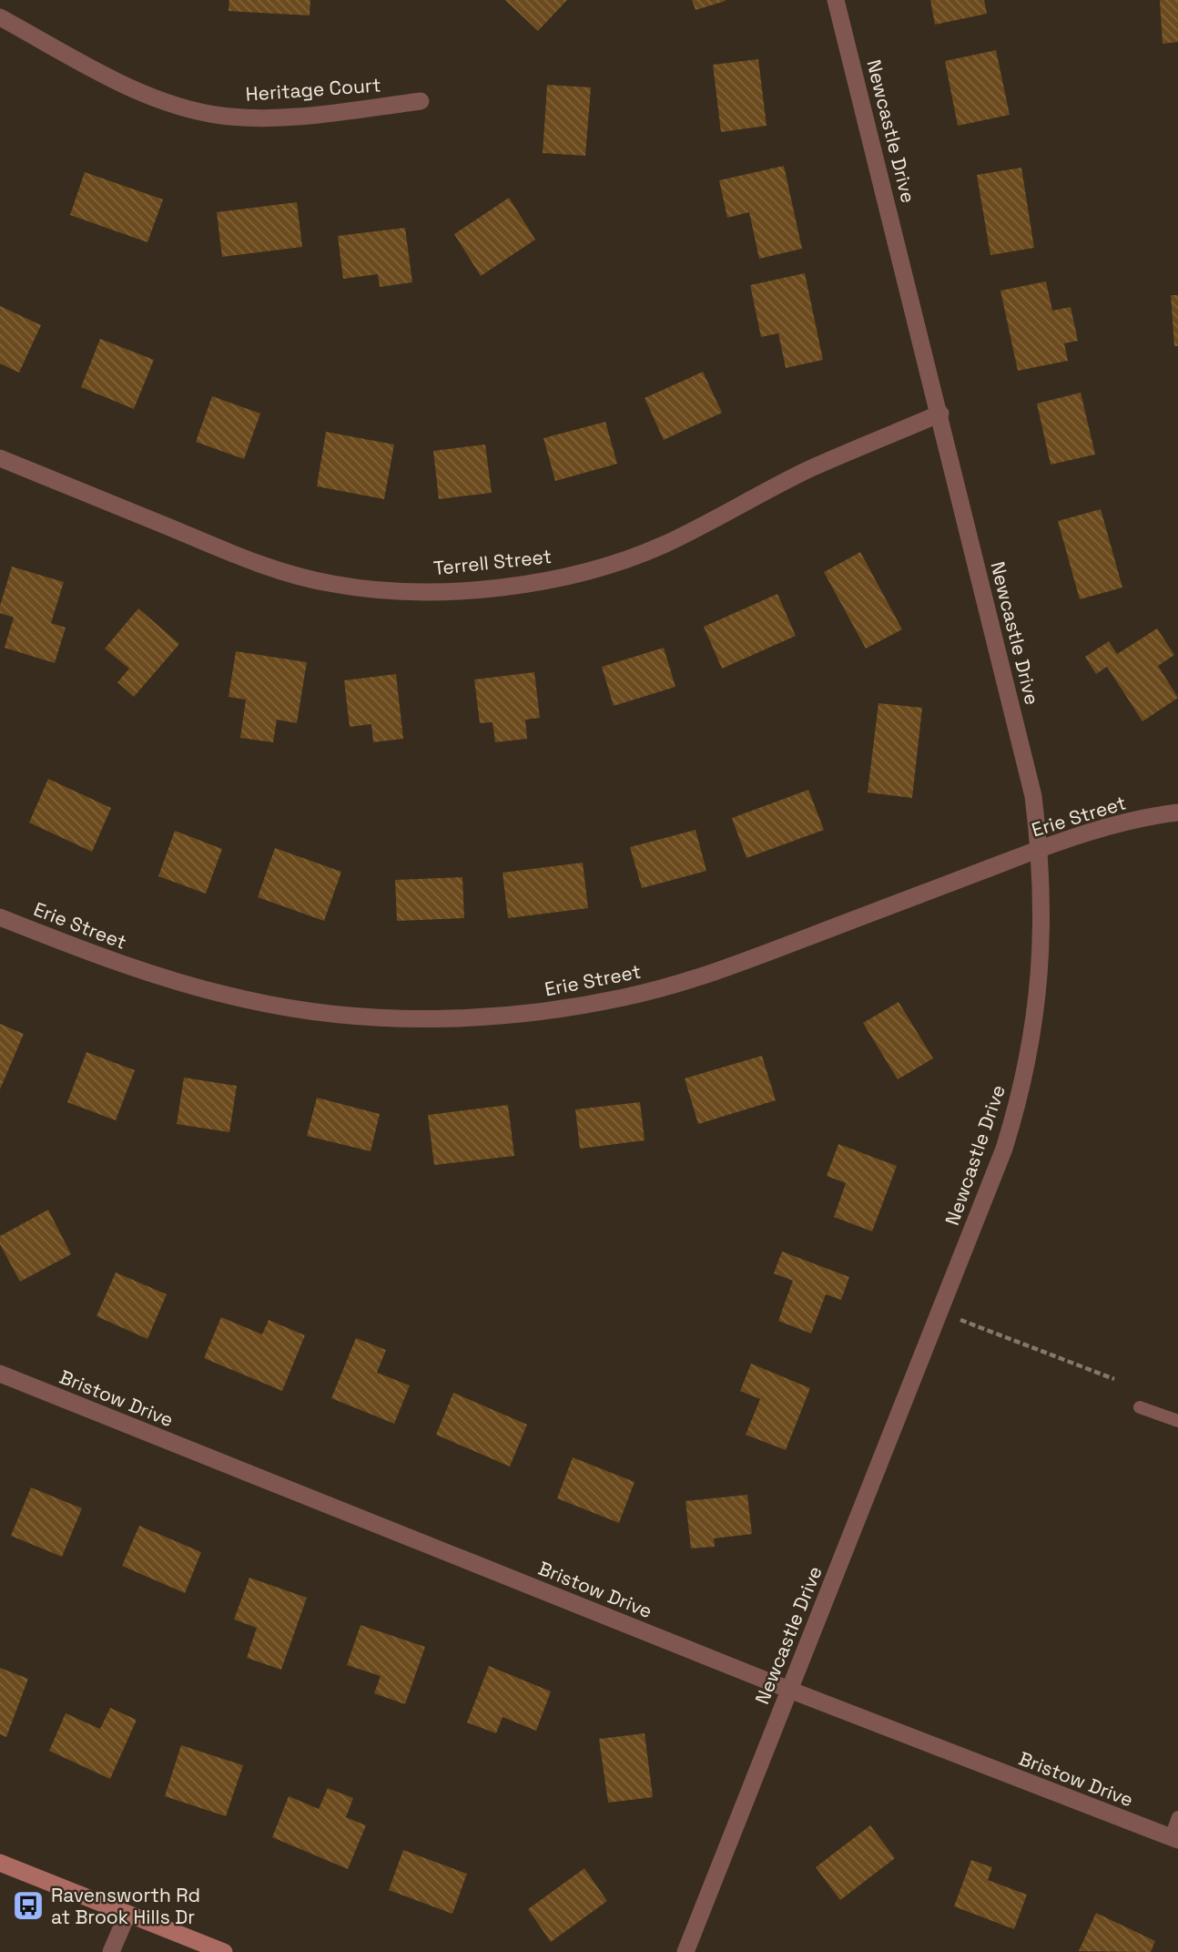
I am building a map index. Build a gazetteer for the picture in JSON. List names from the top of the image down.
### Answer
{
  "streets": {
    "street": [
      "Heritage Court",
      "Newcastle Drive",
      "Terrell Street",
      "Erie Street",
      "Bristow Drive"
    ]
  },
  "crossings": [
    ["Newcastle Drive", "Terrell Street"],
    ["Newcastle Drive", "Erie Street"],
    ["Newcastle Drive", "Bristow Drive"]
  ],
  "places": {
    "bus stop": ["Ravensworth Rd at Brook Hills Dr"]
  }
}
